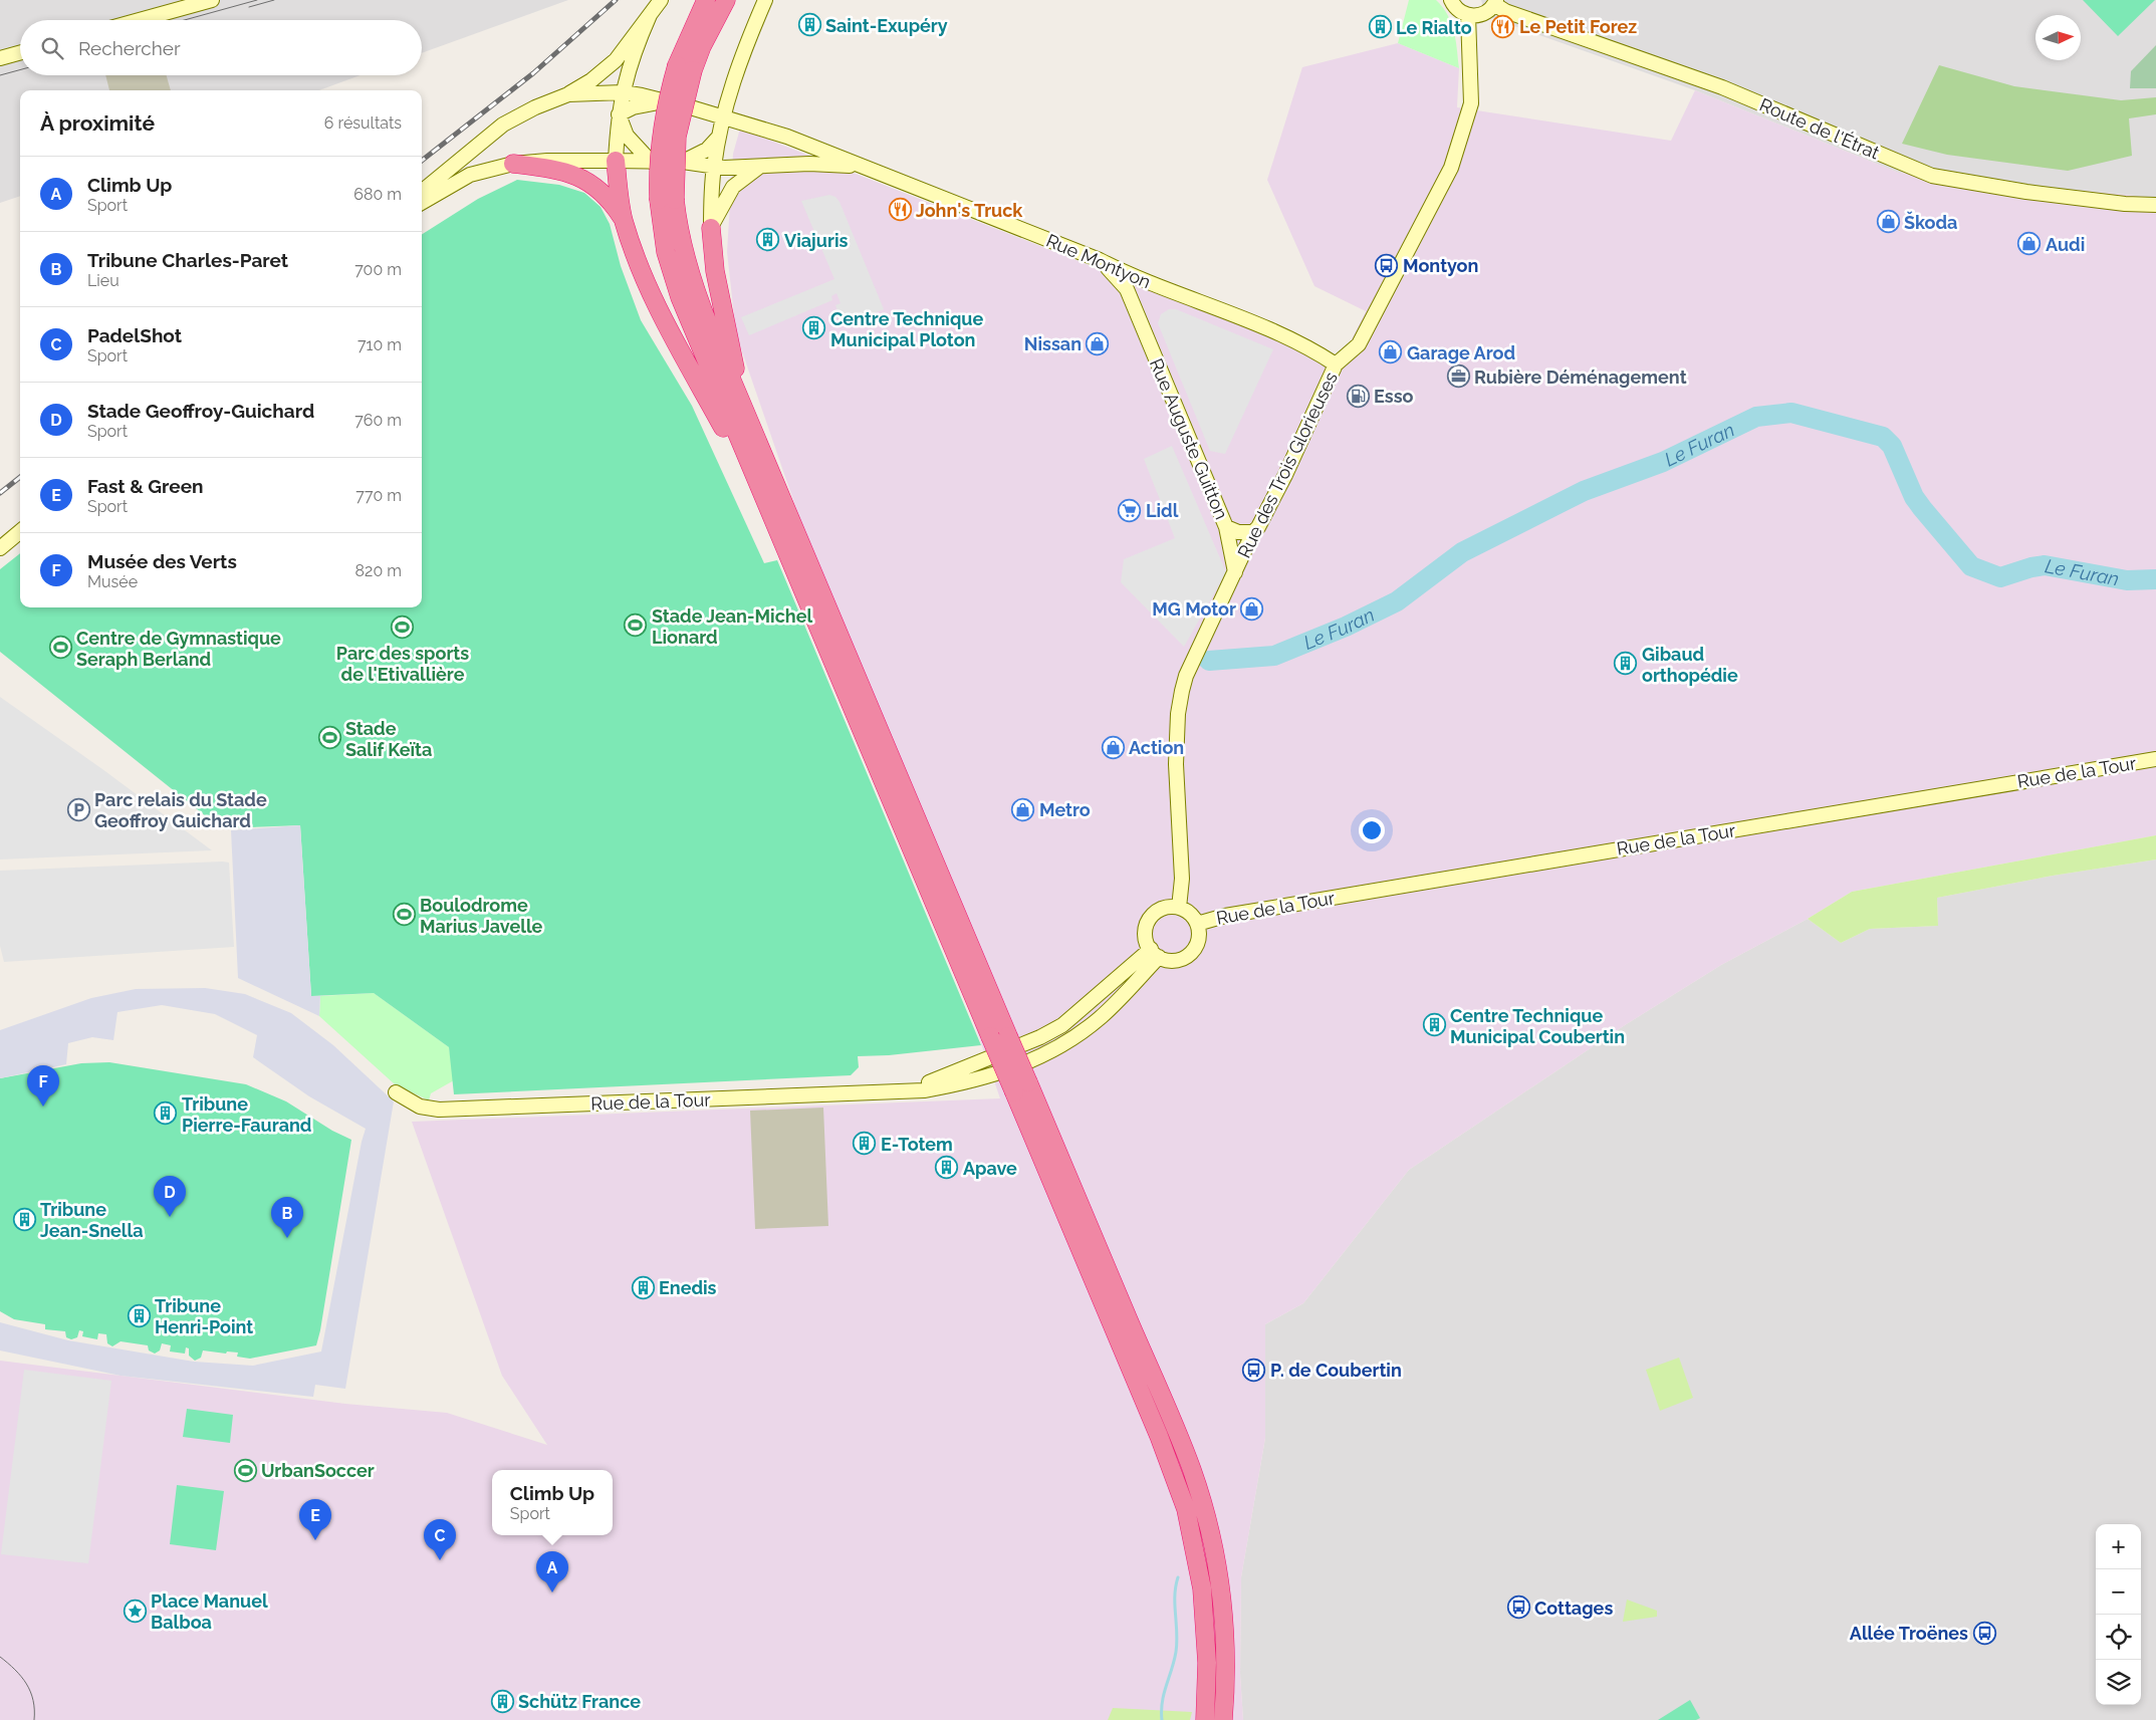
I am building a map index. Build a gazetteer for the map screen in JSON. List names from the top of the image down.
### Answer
{
  "streets": {
    "street": [
      "Route de l'Étrat",
      "Rue Montyon",
      "Rue Auguste Guitton",
      "Rue des Trois Glorieuses",
      "Rue de la Tour"
    ]
  },
  "crossings": [
    ["Rue Montyon", "Rue Auguste Guitton"],
    ["Rue Montyon", "Rue des Trois Glorieuses"],
    ["Rue Auguste Guitton", "Rue des Trois Glorieuses"],
    ["Rue des Trois Glorieuses", "Rue de la Tour"]
  ],
  "water": ["Le Furan"],
  "places": {
    "building": [
      "Saint-Exupéry",
      "Le Rialto",
      "Viajuris",
      "Centre Technique Municipal Ploton",
      "Gibaud orthopédie",
      "Centre Technique Municipal Coubertin",
      "Tribune Pierre-Faurand",
      "E-Totem",
      "Apave",
      "Tribune Jean-Snella",
      "Enedis",
      "Tribune Henri-Point",
      "Schütz France"
    ],
    "restaurant": ["Le Petit Forez", "John's Truck"],
    "shop": [
      "Škoda",
      "Audi",
      "Nissan",
      "Garage Arod",
      "MG Motor",
      "Action",
      "Metro"
    ],
    "bus stop": [
      "Montyon",
      "P. de Coubertin",
      "Cottages",
      "Allée Troënes"
    ],
    "office": ["Rubière Déménagement"],
    "fuel station": ["Esso"],
    "supermarket": ["Lidl"],
    "sports": [
      "Stade Jean-Michel Lionard",
      "Parc des sports de l'Etivallière",
      "Centre de Gymnastique Seraph Berland",
      "Stade Salif Keïta",
      "Boulodrome Marius Javelle",
      "UrbanSoccer"
    ],
    "parking": ["Parc relais du Stade Geoffroy Guichard"],
    "place": ["Place Manuel Balboa"]
  },
  "north": "right",
  "page": {
    "search": "Rechercher",
    "heading": ["À proximité", "6 résultats"],
    "list": [
      {
        "mark": "A",
        "name": "Climb Up",
        "note": "Sport",
        "value": "680 m"
      },
      {
        "mark": "B",
        "name": "Tribune Charles-Paret",
        "note": "Lieu",
        "value": "700 m"
      },
      {
        "mark": "C",
        "name": "PadelShot",
        "note": "Sport",
        "value": "710 m"
      },
      {
        "mark": "D",
        "name": "Stade Geoffroy-Guichard",
        "note": "Sport",
        "value": "760 m"
      },
      {
        "mark": "E",
        "name": "Fast & Green",
        "note": "Sport",
        "value": "770 m"
      },
      {
        "mark": "F",
        "name": "Musée des Verts",
        "note": "Musée",
        "value": "820 m"
      }
    ],
    "pins": [
      "F",
      "D",
      "B",
      "E",
      "C",
      "A"
    ],
    "popup": ["Climb Up", "Sport"],
    "map_buttons": ["+", "−"]
  }
}
